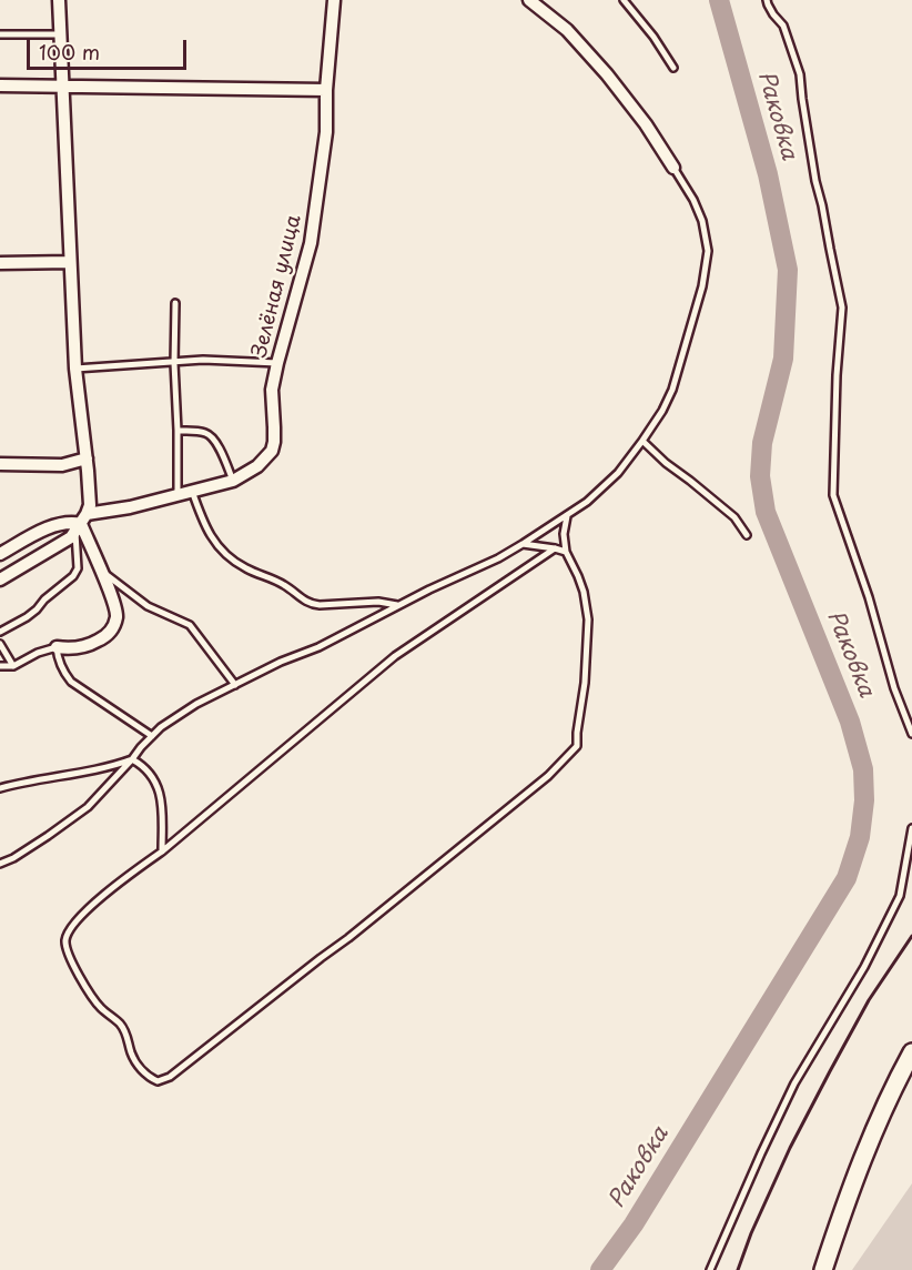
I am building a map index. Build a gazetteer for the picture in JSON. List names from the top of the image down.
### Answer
{
  "streets": {
    "street": ["Зелёная улица"]
  },
  "water": ["Раковка"],
  "scale_bar": "100 m"
}
